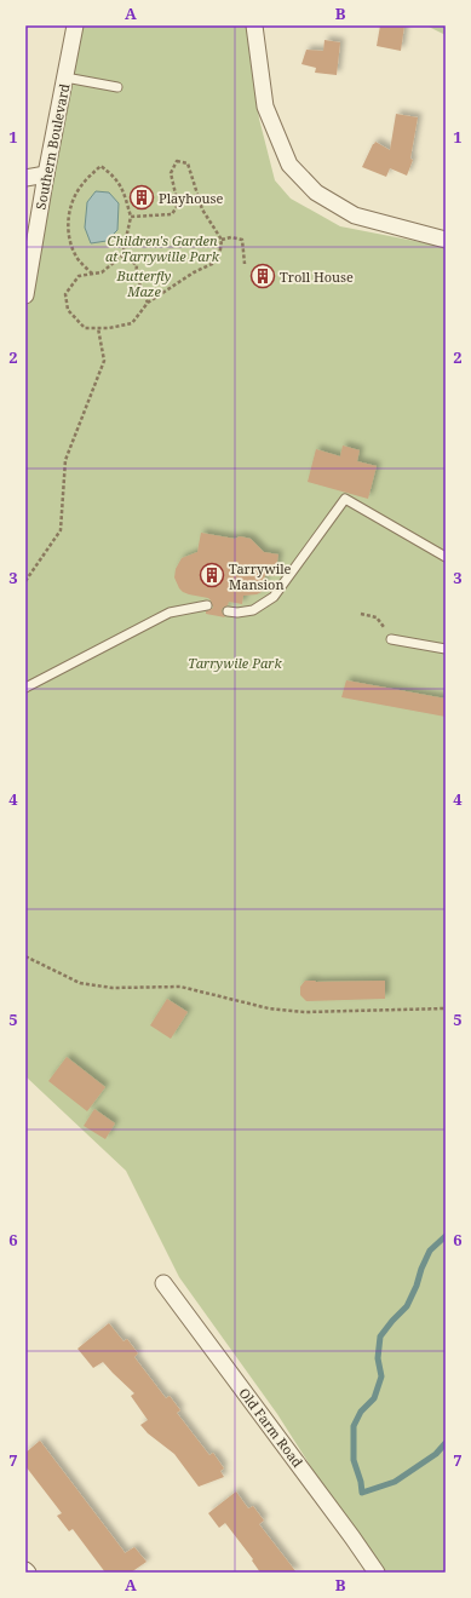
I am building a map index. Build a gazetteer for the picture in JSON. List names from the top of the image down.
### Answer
{
  "streets": {
    "street": ["Southern Boulevard", "Old Farm Road"]
  },
  "parks": ["Children's Garden at Tarrywille Park", "Butterfly Maze", "Tarrywile Park"],
  "places": {
    "building": ["Playhouse", "Troll House", "Tarrywile Mansion"]
  },
  "grid": {
    "columns": ["A", "B"],
    "rows": [
      "1",
      "2",
      "3",
      "4",
      "5",
      "6",
      "7"
    ]
  }
}
